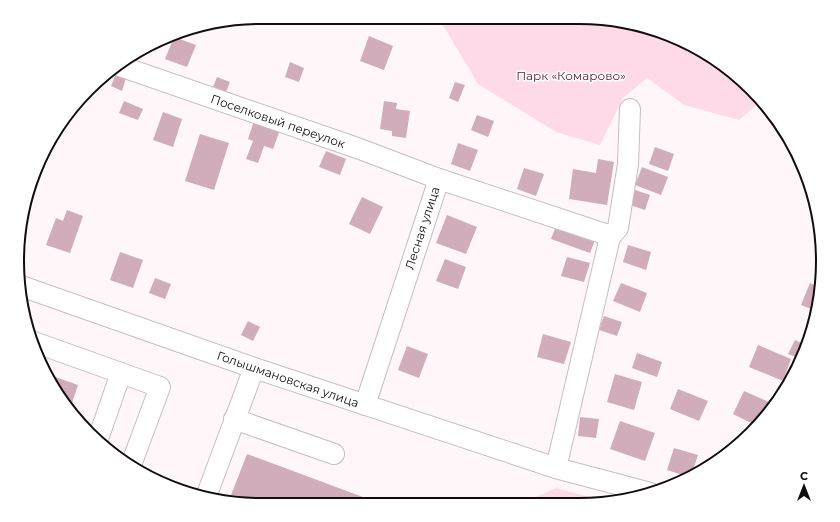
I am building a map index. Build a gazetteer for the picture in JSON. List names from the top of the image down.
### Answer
{
  "streets": {
    "street": ["Поселковый переулок", "Лесная улица", "Голышмановская улица"]
  },
  "crossings": [
    ["Поселковый переулок", "Лесная улица"],
    ["Лесная улица", "Голышмановская улица"]
  ],
  "parks": ["Парк «Комарово»"],
  "north": "top"
}
